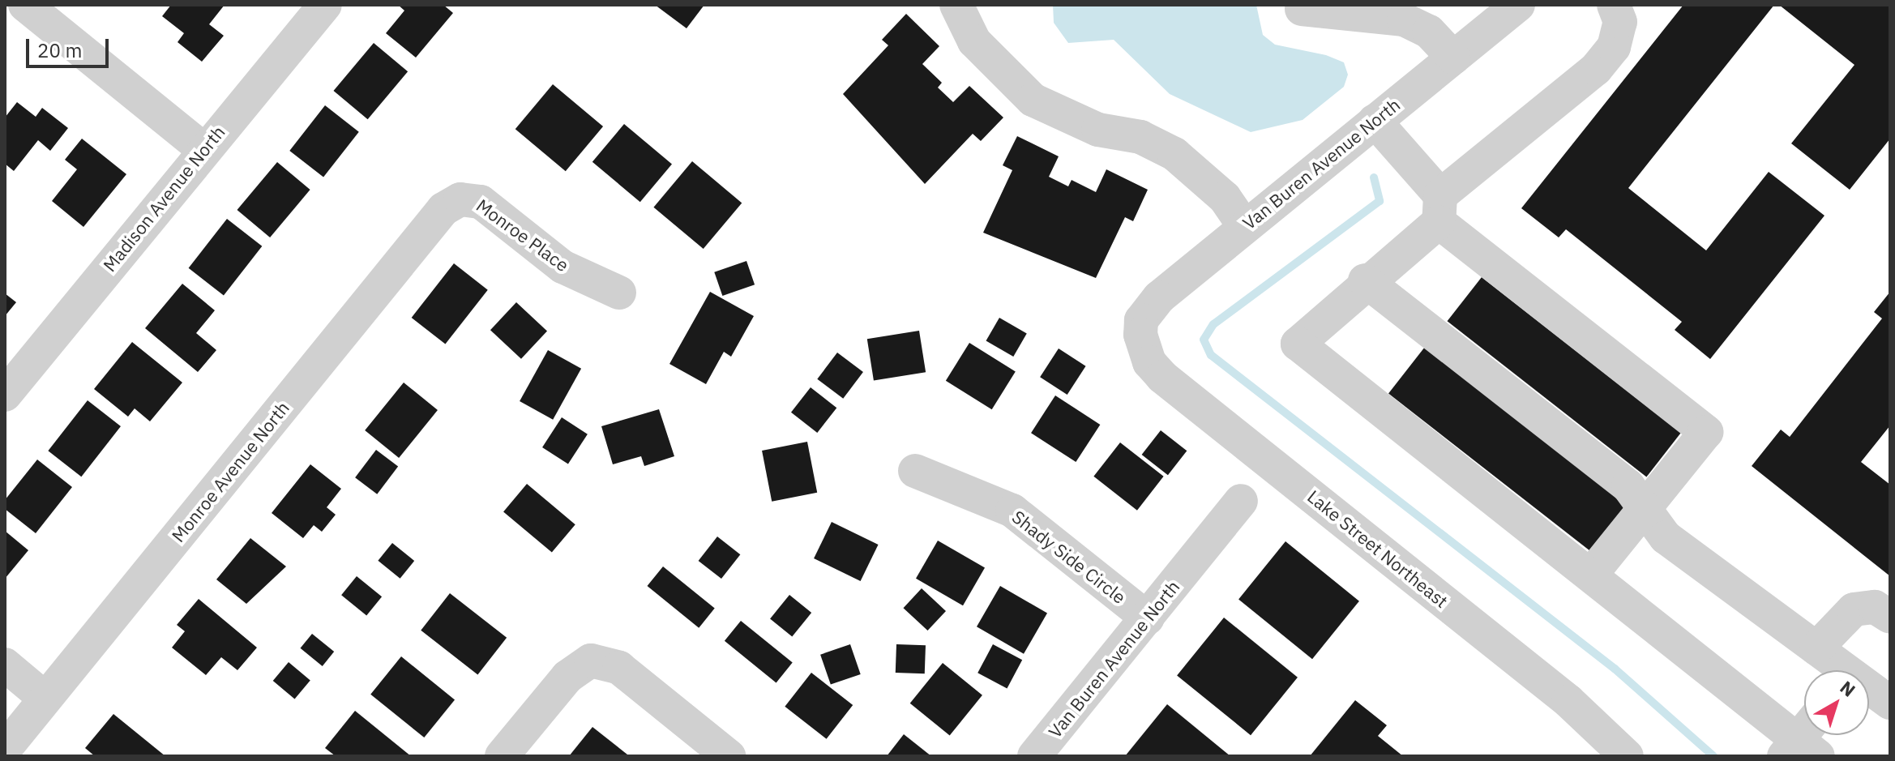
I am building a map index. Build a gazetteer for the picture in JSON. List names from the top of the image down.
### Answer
{
  "streets": {
    "street": [
      "Van Buren Avenue North",
      "Madison Avenue North",
      "Monroe Place",
      "Monroe Avenue North",
      "Lake Street Northeast",
      "Shady Side Circle"
    ]
  },
  "crossings": [
    ["Van Buren Avenue North", "Lake Street Northeast"],
    ["Van Buren Avenue North", "Shady Side Circle"],
    ["Monroe Place", "Monroe Avenue North"]
  ],
  "scale_bar": "20 m",
  "north": "top right"
}
